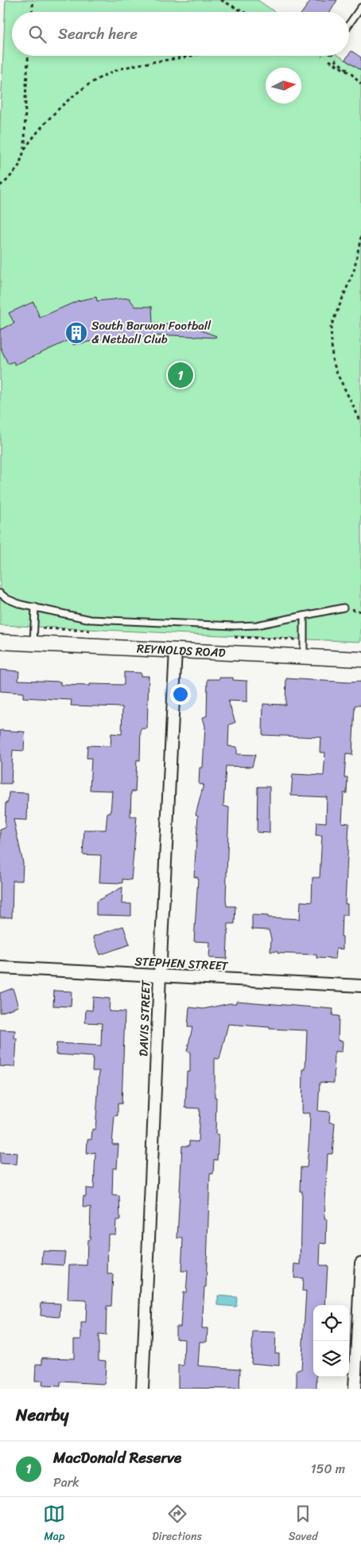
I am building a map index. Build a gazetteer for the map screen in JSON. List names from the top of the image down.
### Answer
{
  "streets": {
    "street": ["REYNOLDS ROAD", "STEPHEN STREET", "DAVIS STREET"]
  },
  "crossings": [
    ["REYNOLDS ROAD", "DAVIS STREET"],
    ["STEPHEN STREET", "DAVIS STREET"]
  ],
  "places": {
    "building": ["South Barwon Football & Netball Club"]
  },
  "north": "right",
  "page": {
    "search": "Search here",
    "pins": "1",
    "heading": "Nearby",
    "list": [
      {
        "mark": "1",
        "name": "MacDonald Reserve",
        "note": "Park",
        "value": "150 m"
      }
    ],
    "nav": ["Map", "Directions", "Saved"]
  }
}
